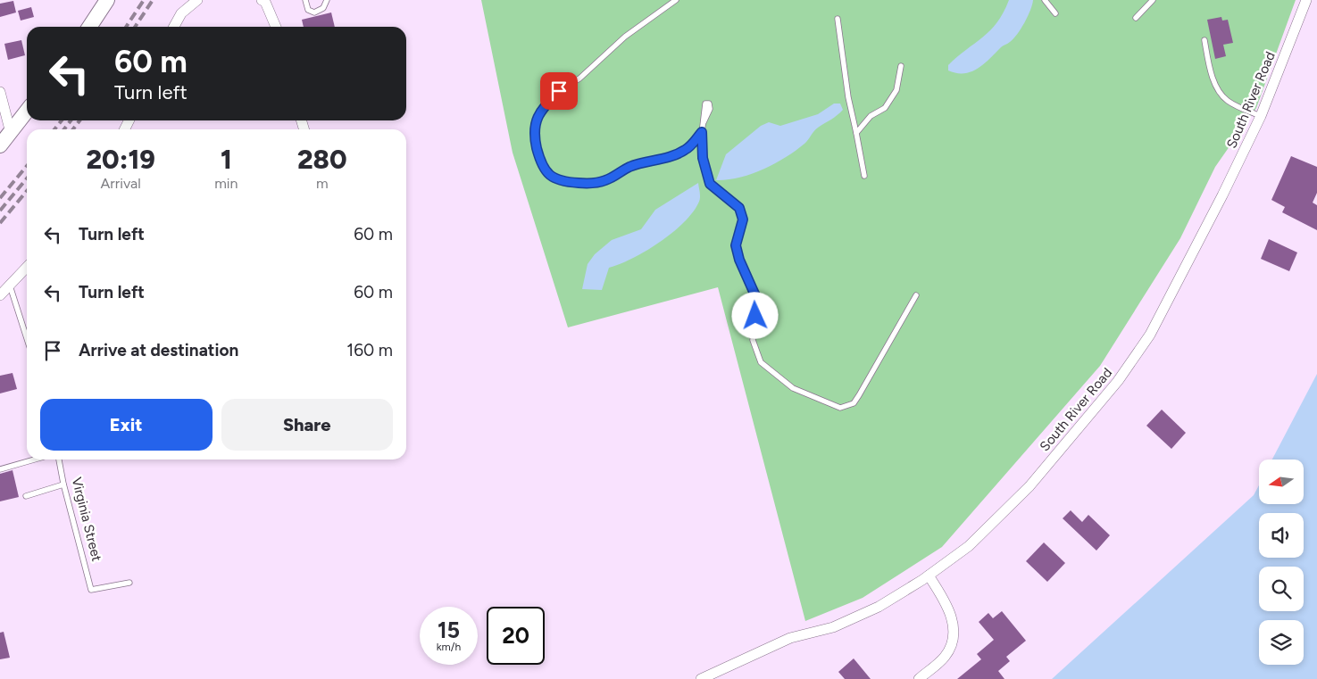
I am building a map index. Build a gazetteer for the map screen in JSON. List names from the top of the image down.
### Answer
{
  "streets": {
    "street": ["South River Road"],
    "lane": ["Virginia Street"]
  },
  "north": "left",
  "page": {
    "turn": ["60 m", "Turn left"],
    "eta": [
      "20:19",
      "Arrival",
      "1",
      "min",
      "280",
      "m"
    ],
    "list": [
      {
        "name": "Turn left",
        "value": "60 m"
      },
      {
        "name": "Turn left",
        "value": "60 m"
      },
      {
        "name": "Arrive at destination",
        "value": "160 m"
      }
    ],
    "buttons": ["Exit", "Share"],
    "speed": "15 km/h",
    "limit": "20"
  }
}
